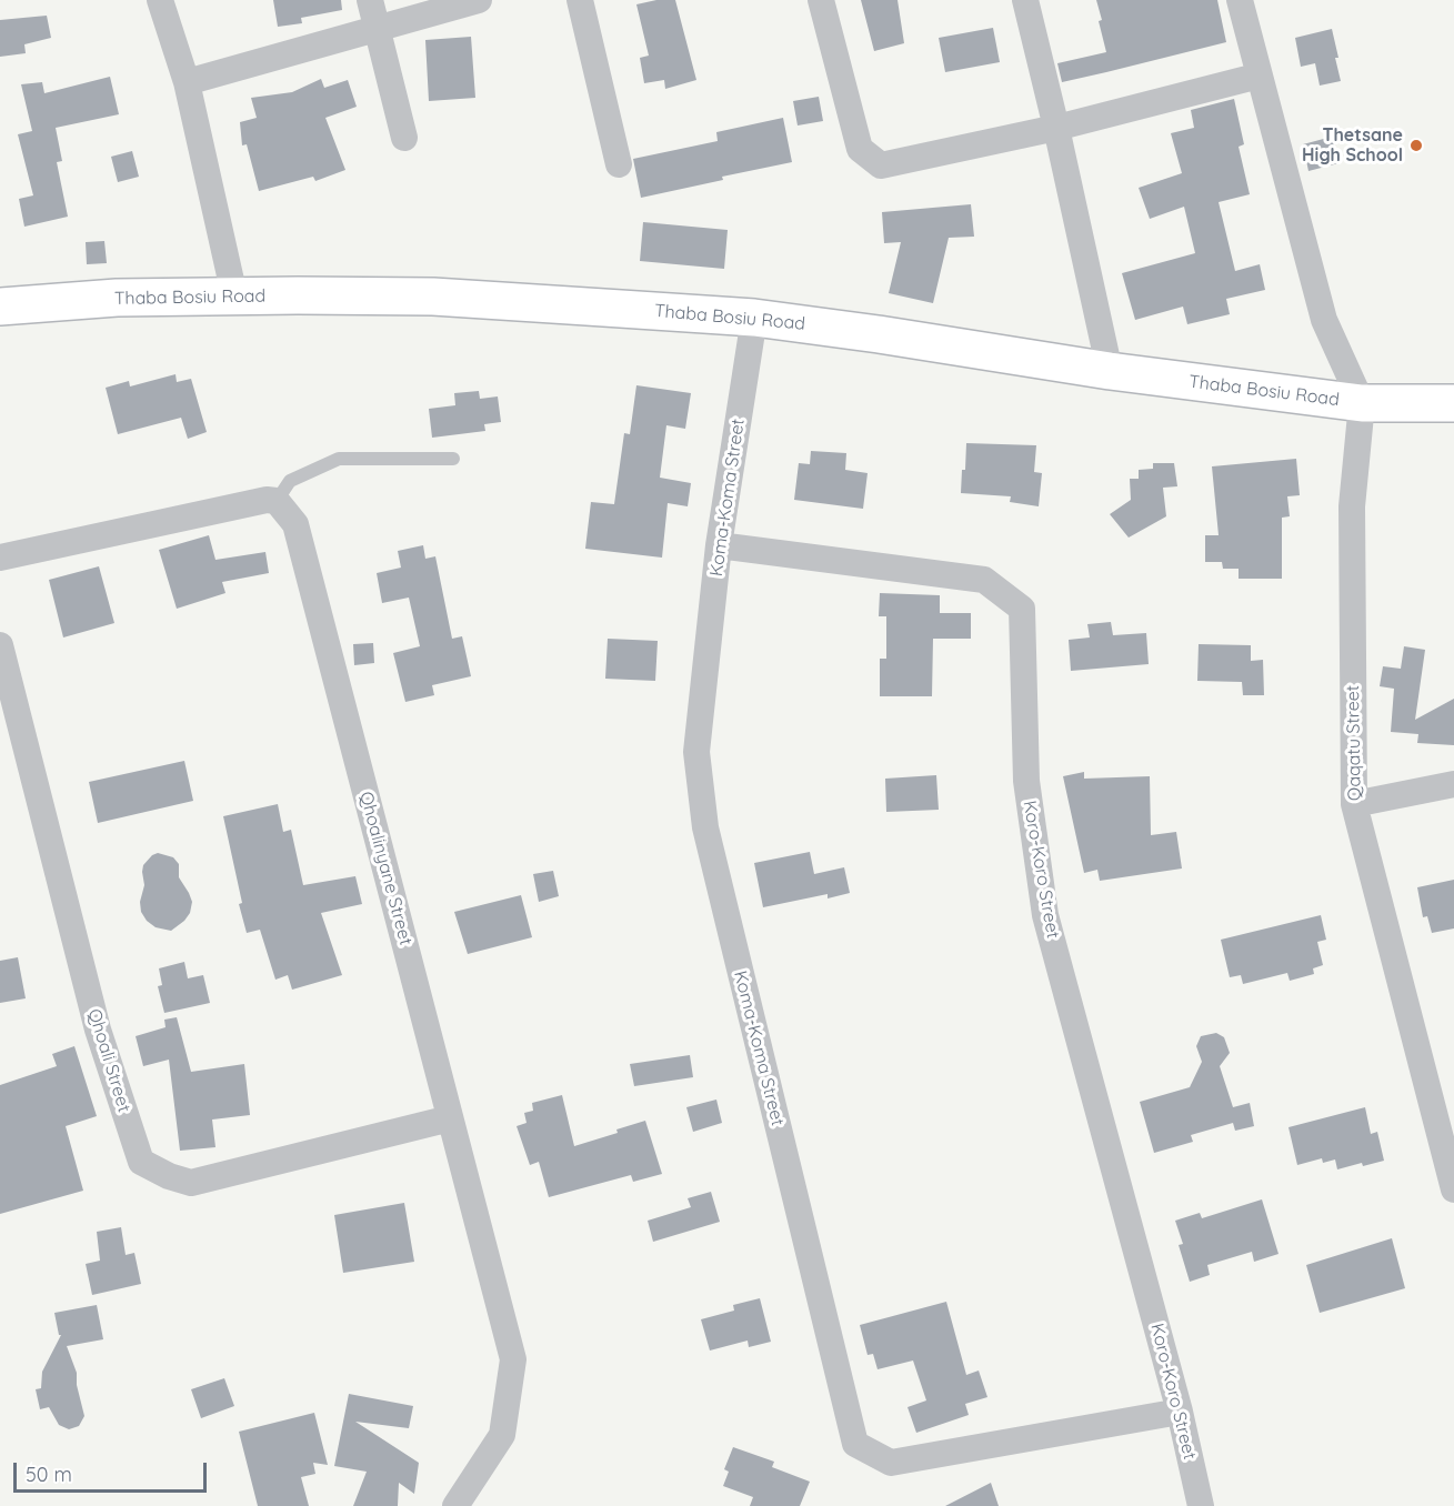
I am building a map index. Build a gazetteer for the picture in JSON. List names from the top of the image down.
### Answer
{
  "streets": {
    "street": [
      "Thaba Bosiu Road",
      "Koma-Koma Street",
      "Qaqatu Street",
      "Qhoalinyane Street",
      "Koro-Koro Street",
      "Qhoali Street"
    ]
  },
  "crossings": [
    ["Thaba Bosiu Road", "Koma-Koma Street"],
    ["Thaba Bosiu Road", "Qaqatu Street"],
    ["Koma-Koma Street", "Koro-Koro Street"],
    ["Qhoalinyane Street", "Qhoali Street"]
  ],
  "places": ["Thetsane High School"],
  "scale_bar": "50 m"
}
